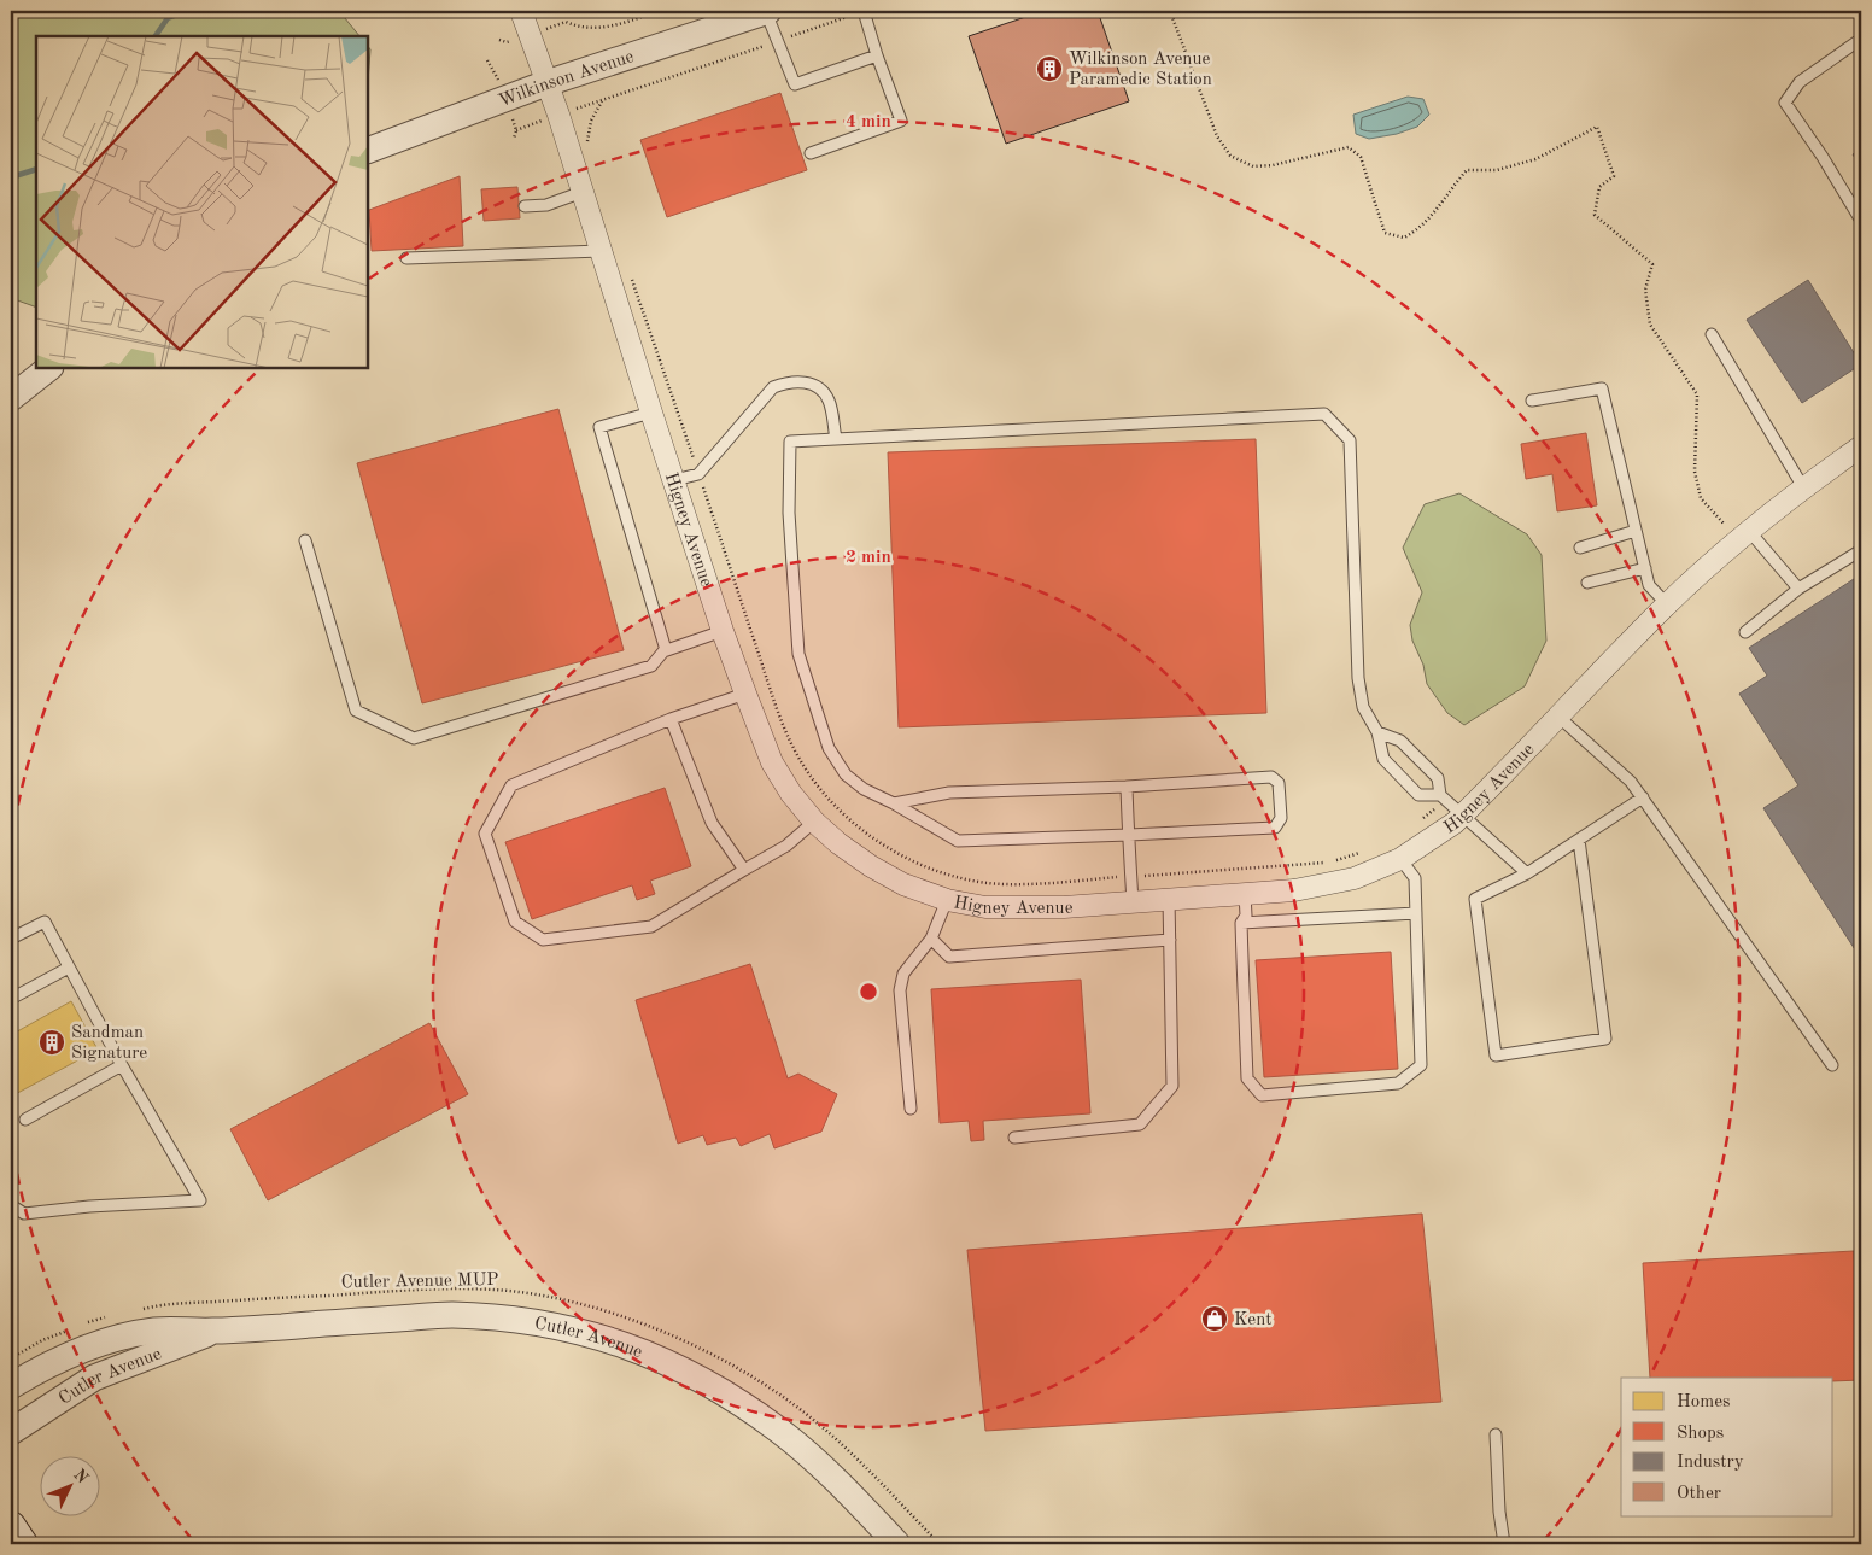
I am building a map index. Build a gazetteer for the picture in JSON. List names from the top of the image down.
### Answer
{
  "streets": {
    "street": ["Wilkinson Avenue", "Higney Avenue", "Cutler Avenue"],
    "path": ["Cutler Avenue MUP"]
  },
  "crossings": [
    ["Wilkinson Avenue", "Higney Avenue"]
  ],
  "places": {
    "building": ["Wilkinson Avenue Paramedic Station", "Sandman Signature"],
    "shop": ["Kent"]
  },
  "legend": [
    "Homes",
    "Shops",
    "Industry",
    "Other"
  ],
  "north": "top right",
  "rings": ["4 min", "2 min"]
}
